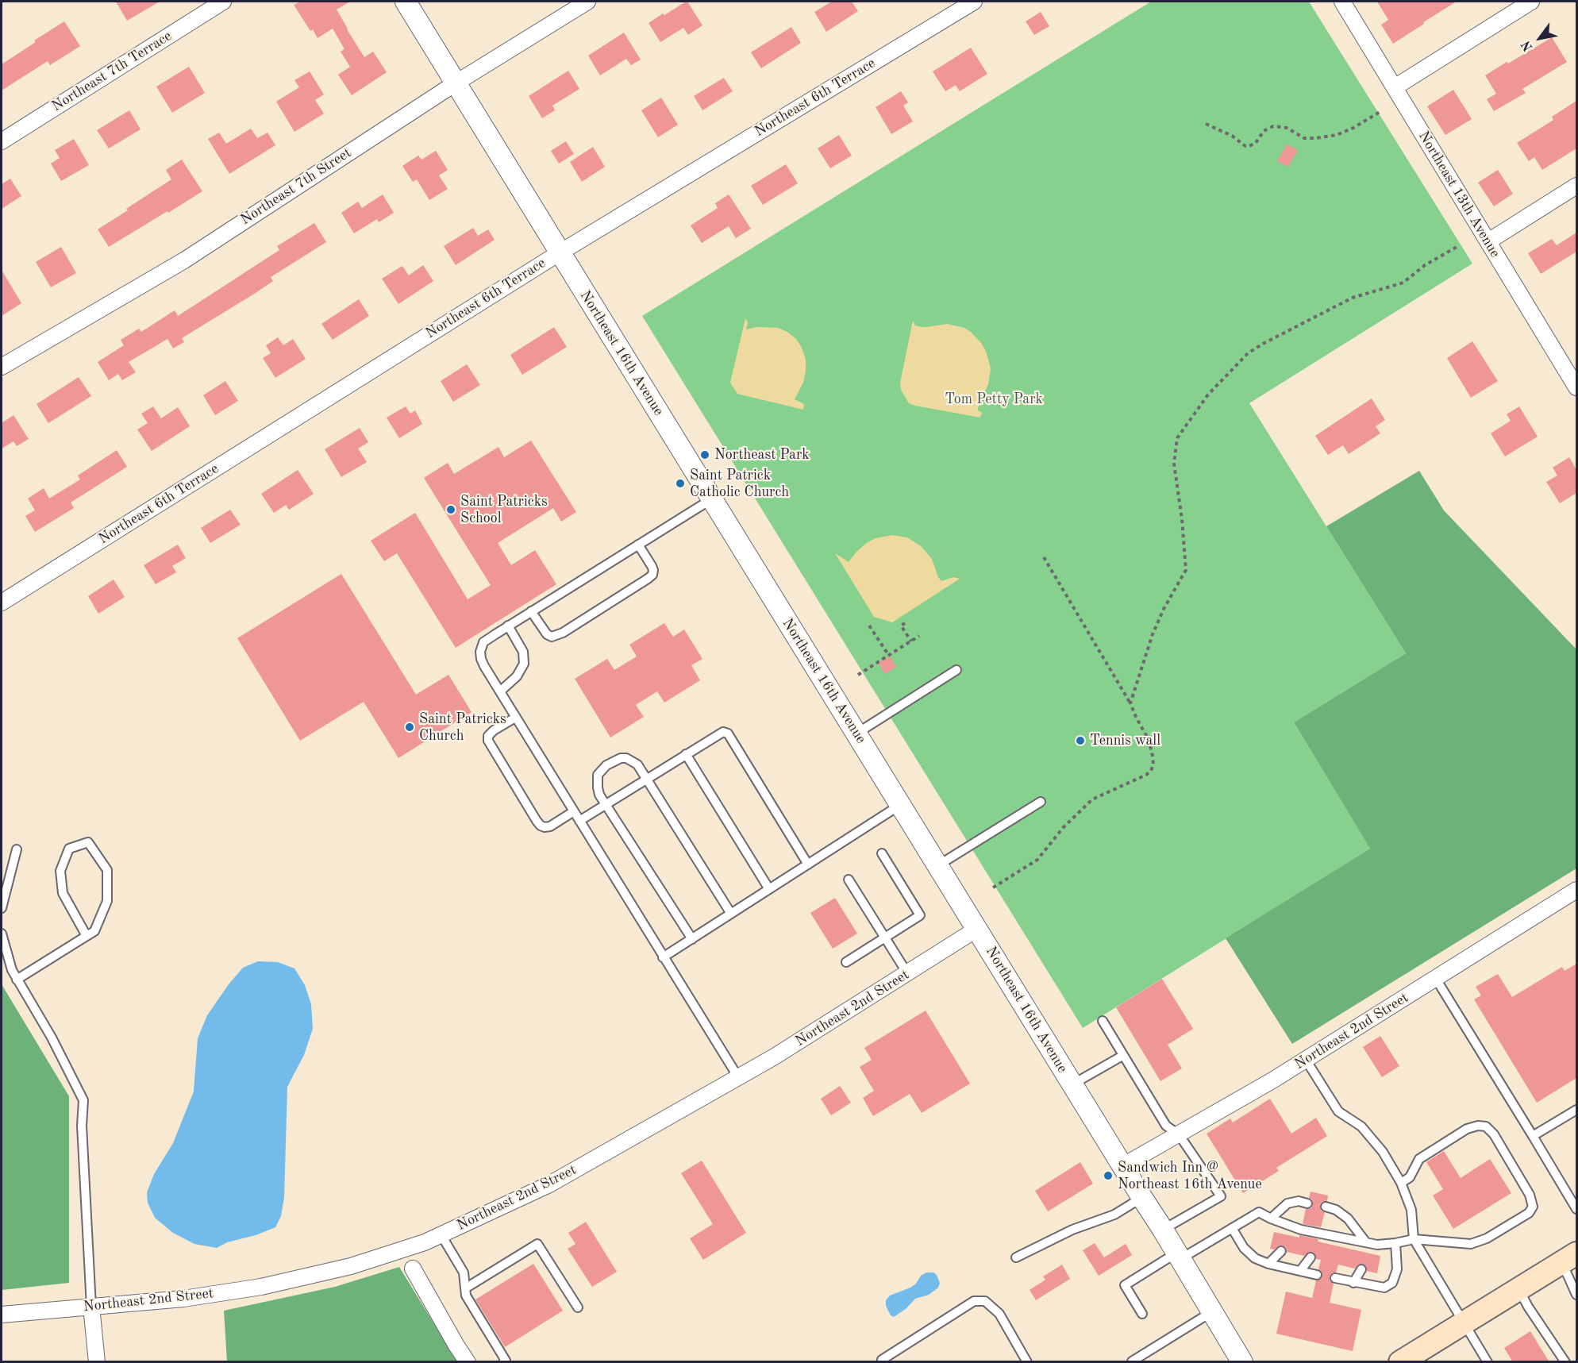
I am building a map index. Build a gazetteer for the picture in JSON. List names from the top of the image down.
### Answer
{
  "streets": {
    "street": [
      "Northeast 7th Terrace",
      "Northeast 6th Terrace",
      "Northeast 7th Street",
      "Northeast 13th Avenue",
      "Northeast 16th Avenue",
      "Northeast 2nd Street"
    ]
  },
  "crossings": [
    ["Northeast 6th Terrace", "Northeast 16th Avenue"],
    ["Northeast 7th Street", "Northeast 16th Avenue"],
    ["Northeast 16th Avenue", "Northeast 2nd Street"]
  ],
  "parks": ["Tom Petty Park"],
  "places": [
    "Northeast Park",
    "Saint Patrick Catholic Church",
    "Saint Patricks School",
    "Saint Patricks Church",
    "Tennis wall",
    "Sandwich Inn @ Northeast 16th Avenue"
  ],
  "north": "bottom left"
}
